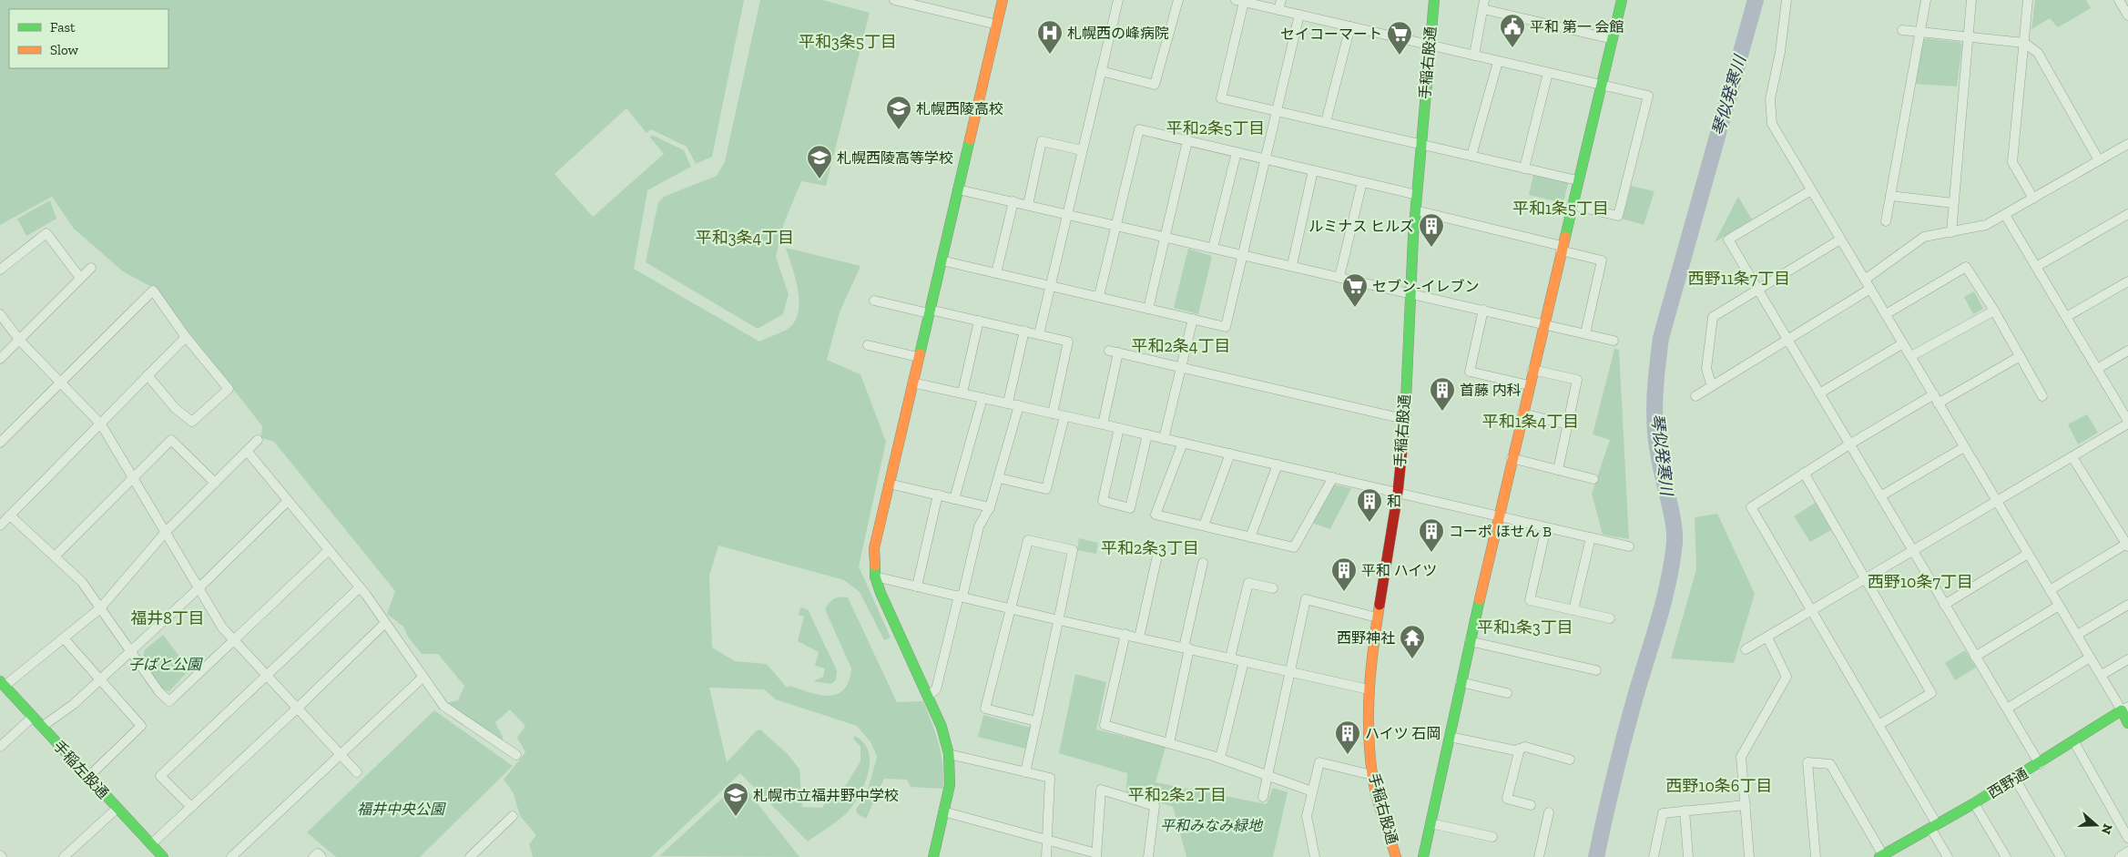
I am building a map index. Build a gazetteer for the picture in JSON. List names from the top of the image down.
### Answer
{
  "streets": {
    "street": ["手稲右股通", "手稲左股通", "西野通"]
  },
  "districts": [
    "平和3条5丁目",
    "平和2条5丁目",
    "平和1条5丁目",
    "平和3条4丁目",
    "西野11条7丁目",
    "平和2条4丁目",
    "平和1条4丁目",
    "平和2条3丁目",
    "西野10条7丁目",
    "福井8丁目",
    "平和1条3丁目",
    "西野10条6丁目",
    "平和2条2丁目"
  ],
  "water": ["琴似発寒川"],
  "parks": ["子ばと公園", "福井中央公園", "平和みなみ緑地"],
  "places": {
    "public building": ["平和 第一 会館"],
    "hospital": ["札幌西の峰病院"],
    "supermarket": ["セイコーマート", "セブン-イレブン"],
    "school or university": ["札幌西陵高校", "札幌西陵高等学校", "札幌市立福井野中学校"],
    "building": [
      "ルミナス ヒルズ",
      "首藤 内科",
      "和",
      "コーポ ほせん B",
      "平和 ハイツ",
      "ハイツ 石岡"
    ],
    "temple": ["西野神社"]
  },
  "legend": ["Fast", "Slow"],
  "north": "right"
}
